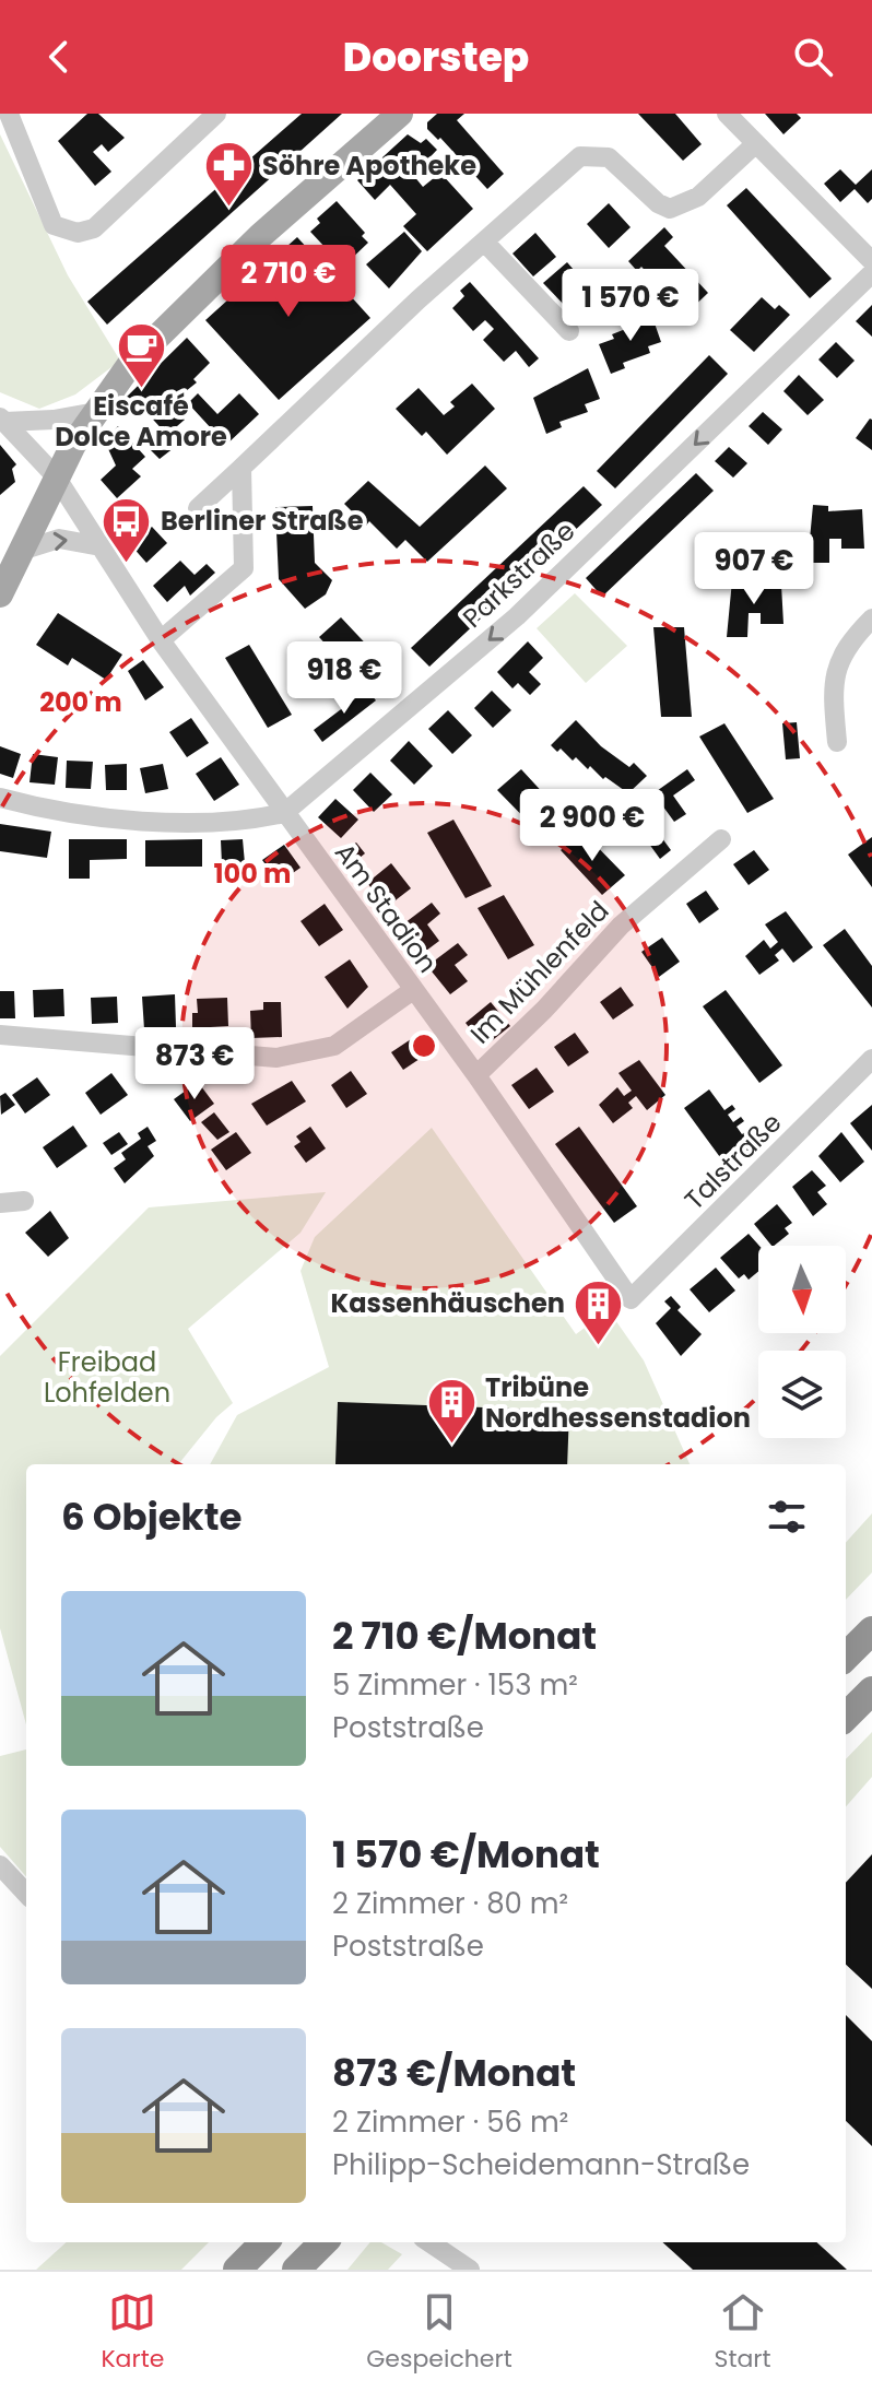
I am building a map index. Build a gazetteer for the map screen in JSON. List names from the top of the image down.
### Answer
{
  "streets": {
    "street": [
      "Parkstraße",
      "Am Stadion",
      "Im Mühlenfeld",
      "Talstraße"
    ]
  },
  "crossings": [
    ["Parkstraße", "Am Stadion"],
    ["Am Stadion", "Im Mühlenfeld"],
    ["Am Stadion", "Talstraße"]
  ],
  "one_way": ["Parkstraße"],
  "parks": ["Freibad Lohfelden"],
  "places": {
    "pharmacy": ["Söhre Apotheke"],
    "cafe": ["Eiscafé Dolce Amore"],
    "bus stop": ["Berliner Straße"],
    "building": ["Kassenhäuschen", "Tribüne Nordhessenstadion"]
  },
  "north": "bottom",
  "page": {
    "header": "Doorstep",
    "price": [
      "2 710 €",
      "1 570 €",
      "907 €",
      "918 €",
      "2 900 €",
      "873 €"
    ],
    "heading": "6 Objekte",
    "list": [
      {
        "name": "2 710 €/Monat",
        "note": "5 Zimmer · 153 m² · Poststraße"
      },
      {
        "name": "1 570 €/Monat",
        "note": "2 Zimmer · 80 m² · Poststraße"
      },
      {
        "name": "873 €/Monat",
        "note": "2 Zimmer · 56 m² · Philipp-Scheidemann-Straße"
      }
    ],
    "tabs": ["Karte", "Gespeichert", "Start"]
  },
  "rings": ["200 m", "100 m"]
}
